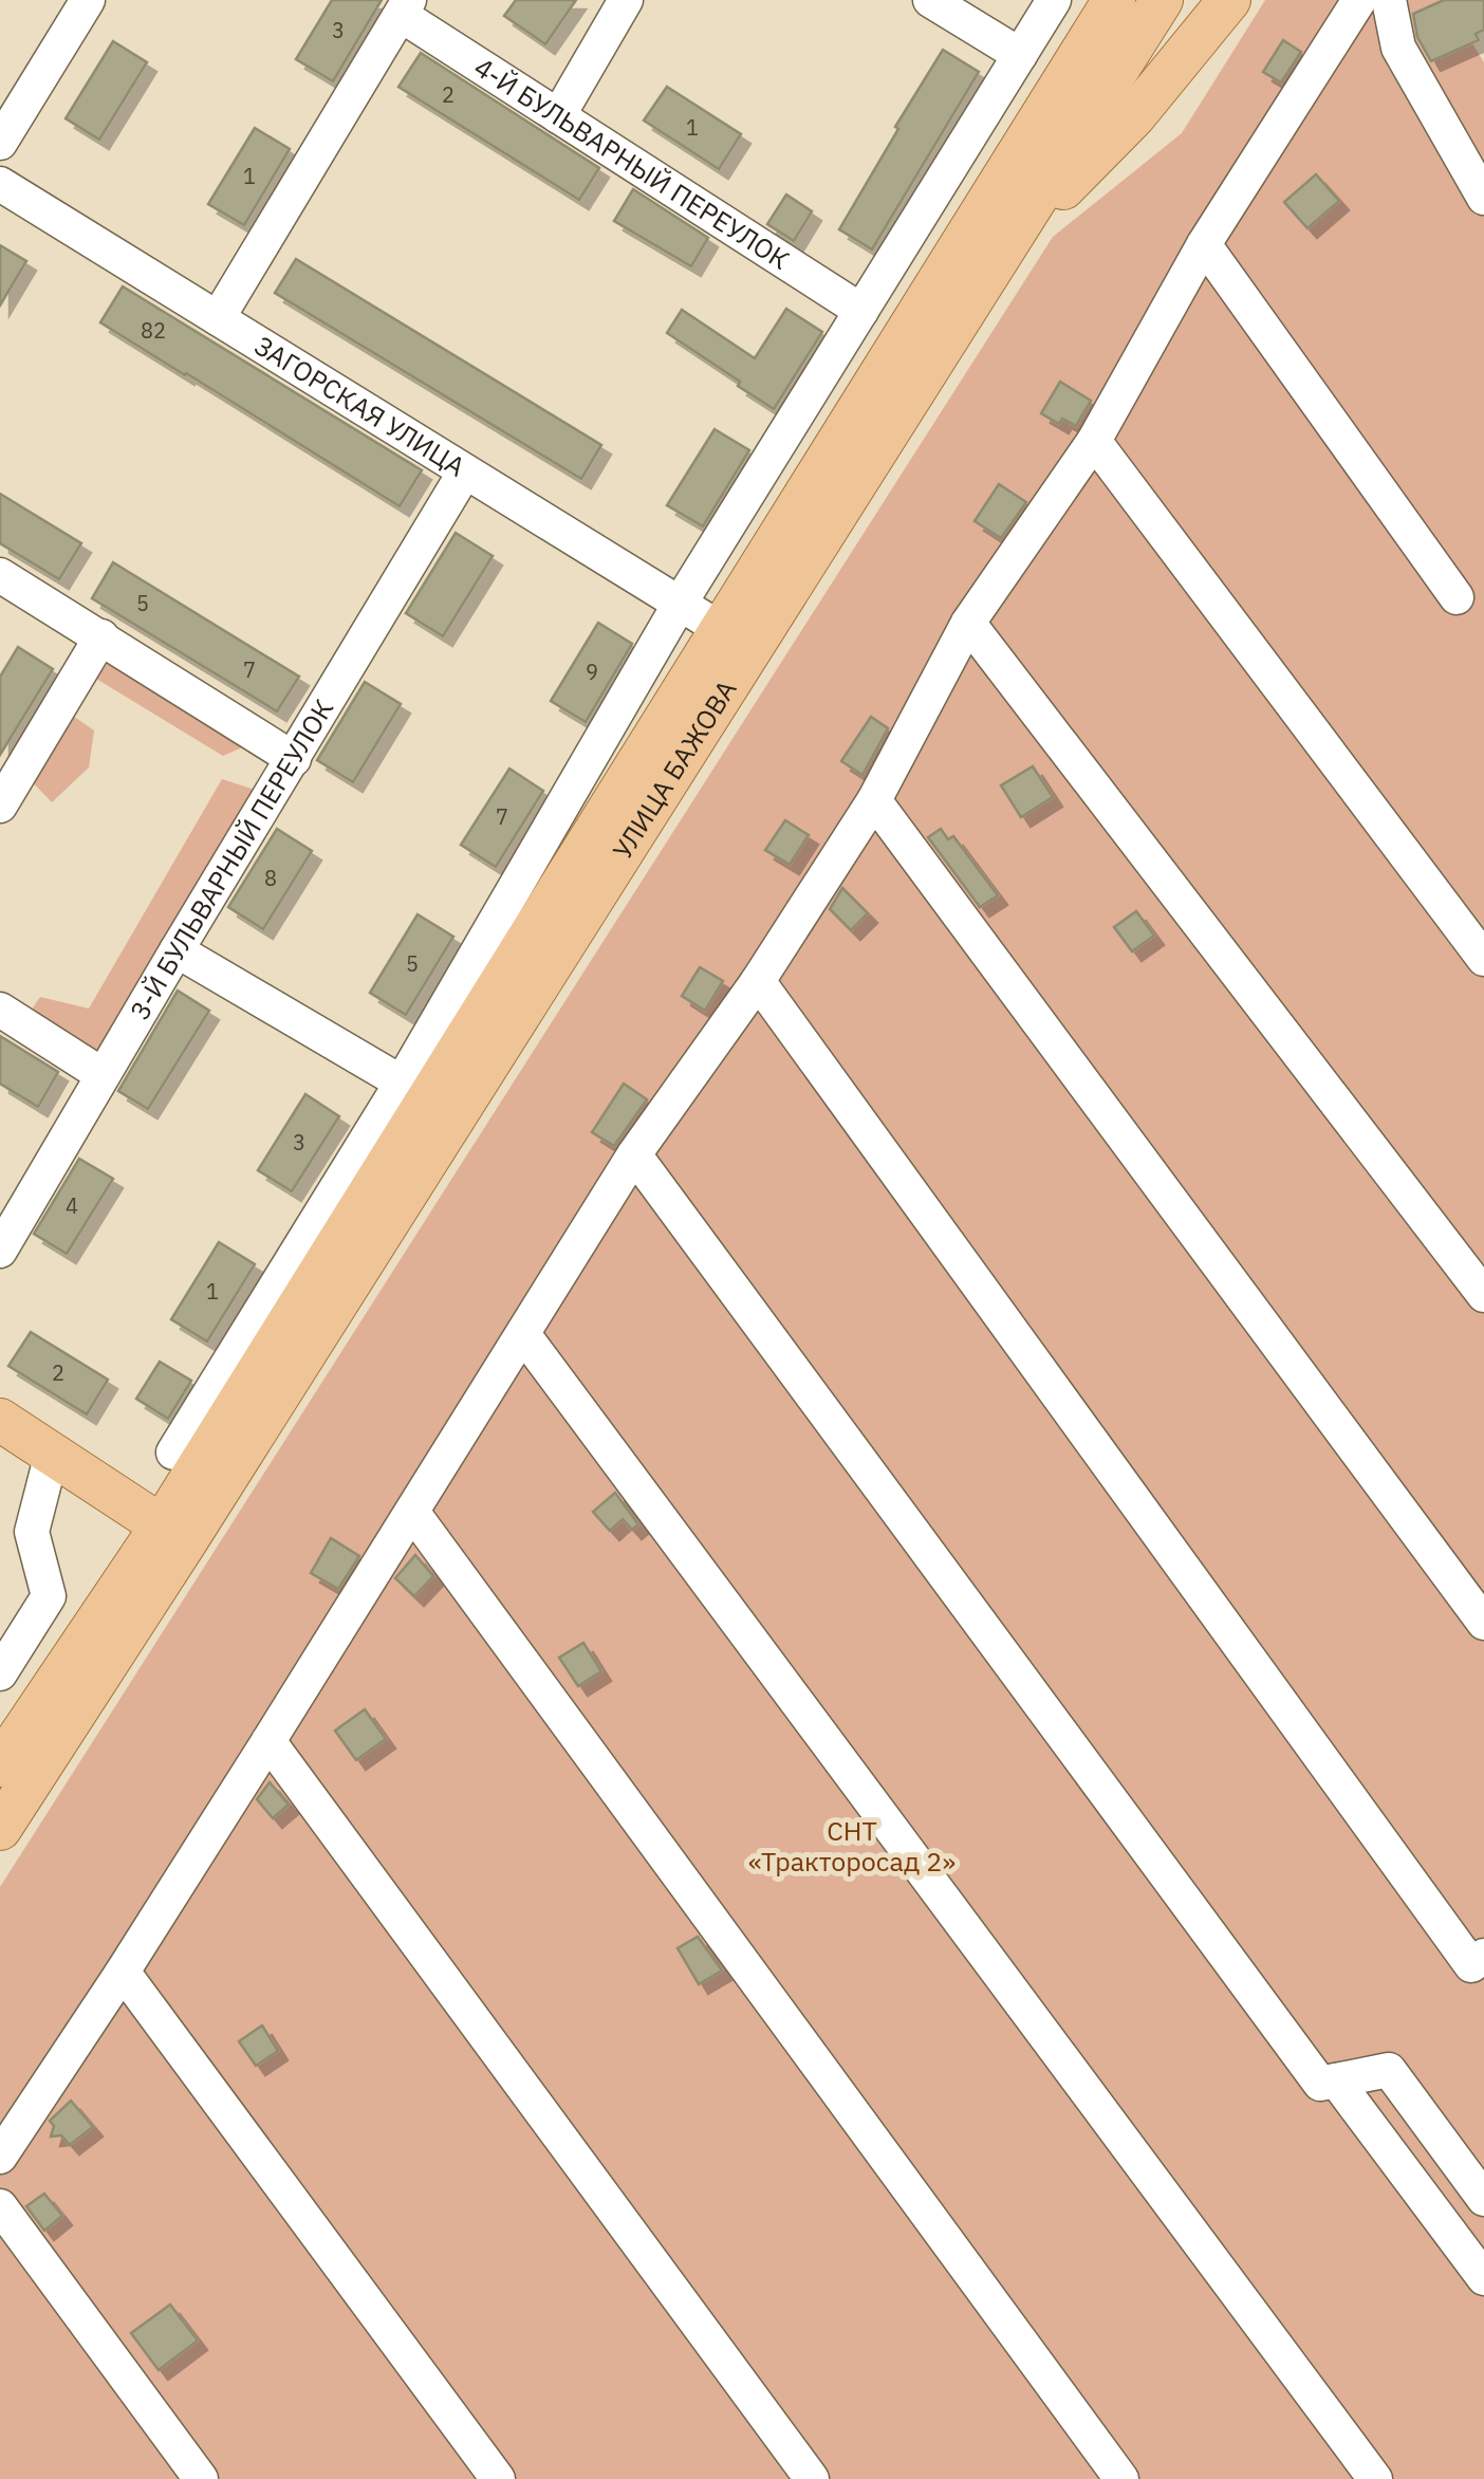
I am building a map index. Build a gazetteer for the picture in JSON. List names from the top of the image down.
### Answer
{
  "streets": {
    "main road": ["УЛИЦА БАЖОВА"],
    "street": ["4-Й БУЛЬВАРНЫЙ ПЕРЕУЛОК", "ЗАГОРСКАЯ УЛИЦА", "3-Й БУЛЬВАРНЫЙ ПЕРЕУЛОК"]
  },
  "crossings": [
    ["ЗАГОРСКАЯ УЛИЦА", "УЛИЦА БАЖОВА"],
    ["ЗАГОРСКАЯ УЛИЦА", "3-Й БУЛЬВАРНЫЙ ПЕРЕУЛОК"]
  ],
  "parks": ["СНТ «Тракторосад 2»"],
  "house_numbers": [
    "3",
    "2",
    "1",
    "1",
    "82",
    "5",
    "7",
    "9",
    "7",
    "8",
    "5",
    "3",
    "4",
    "1",
    "2"
  ]
}
